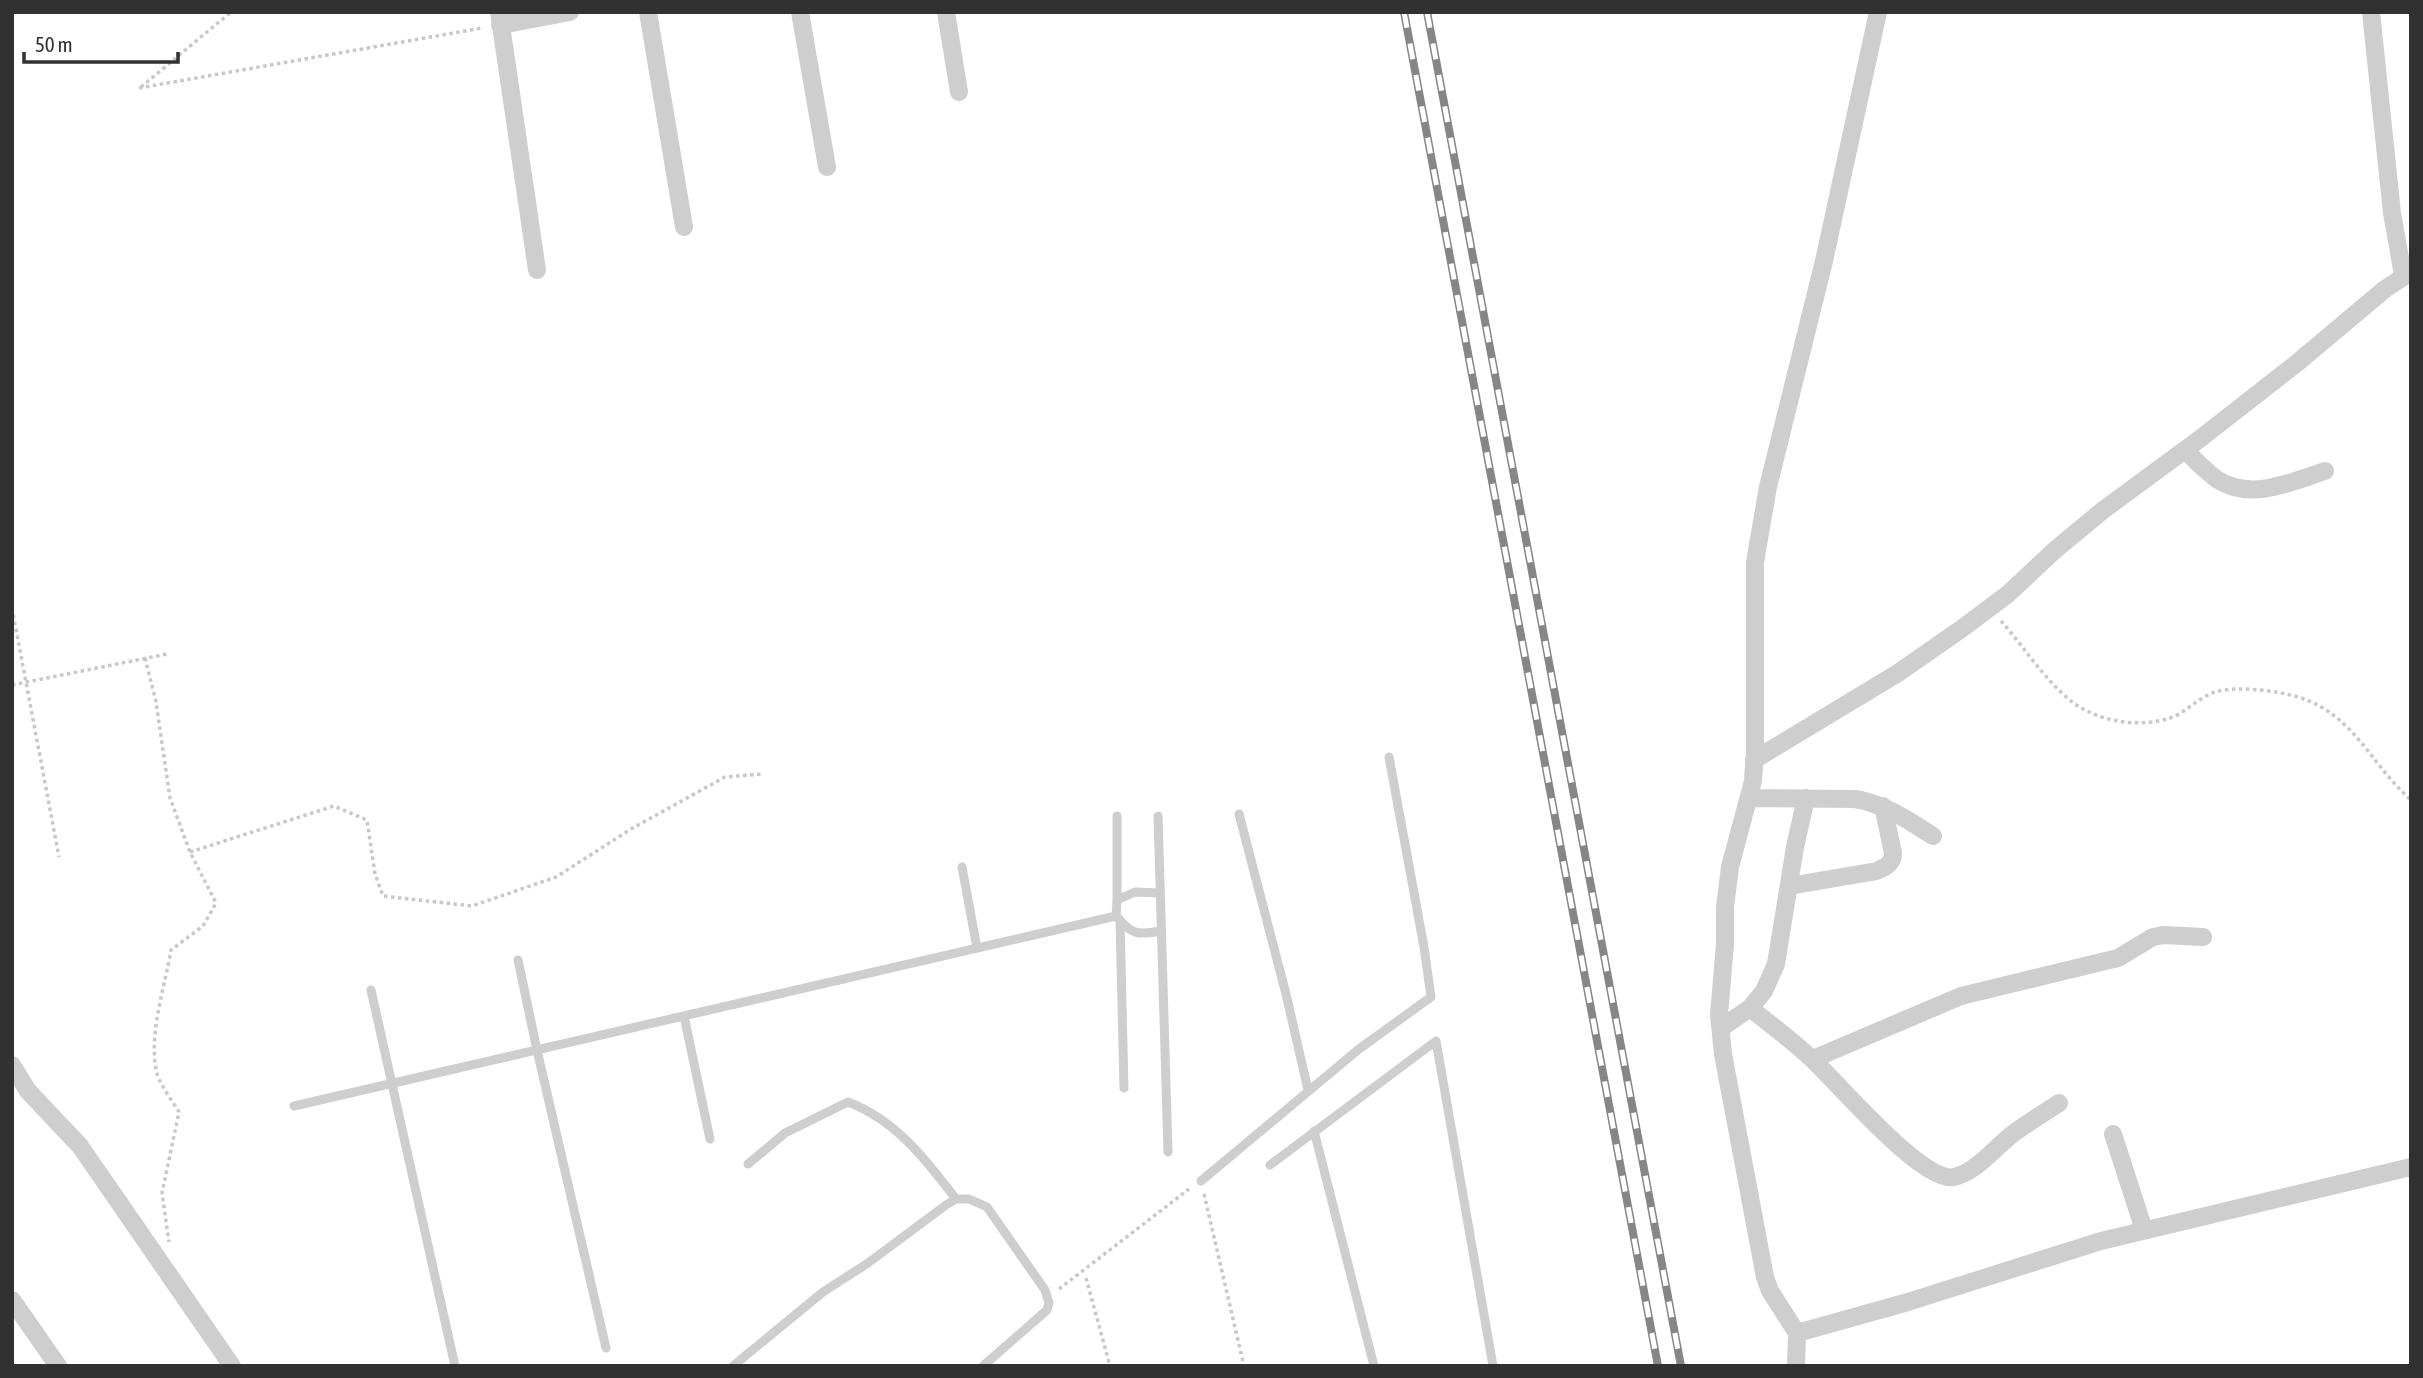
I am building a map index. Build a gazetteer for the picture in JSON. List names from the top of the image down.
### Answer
{
  "scale_bar": "50 m"
}
